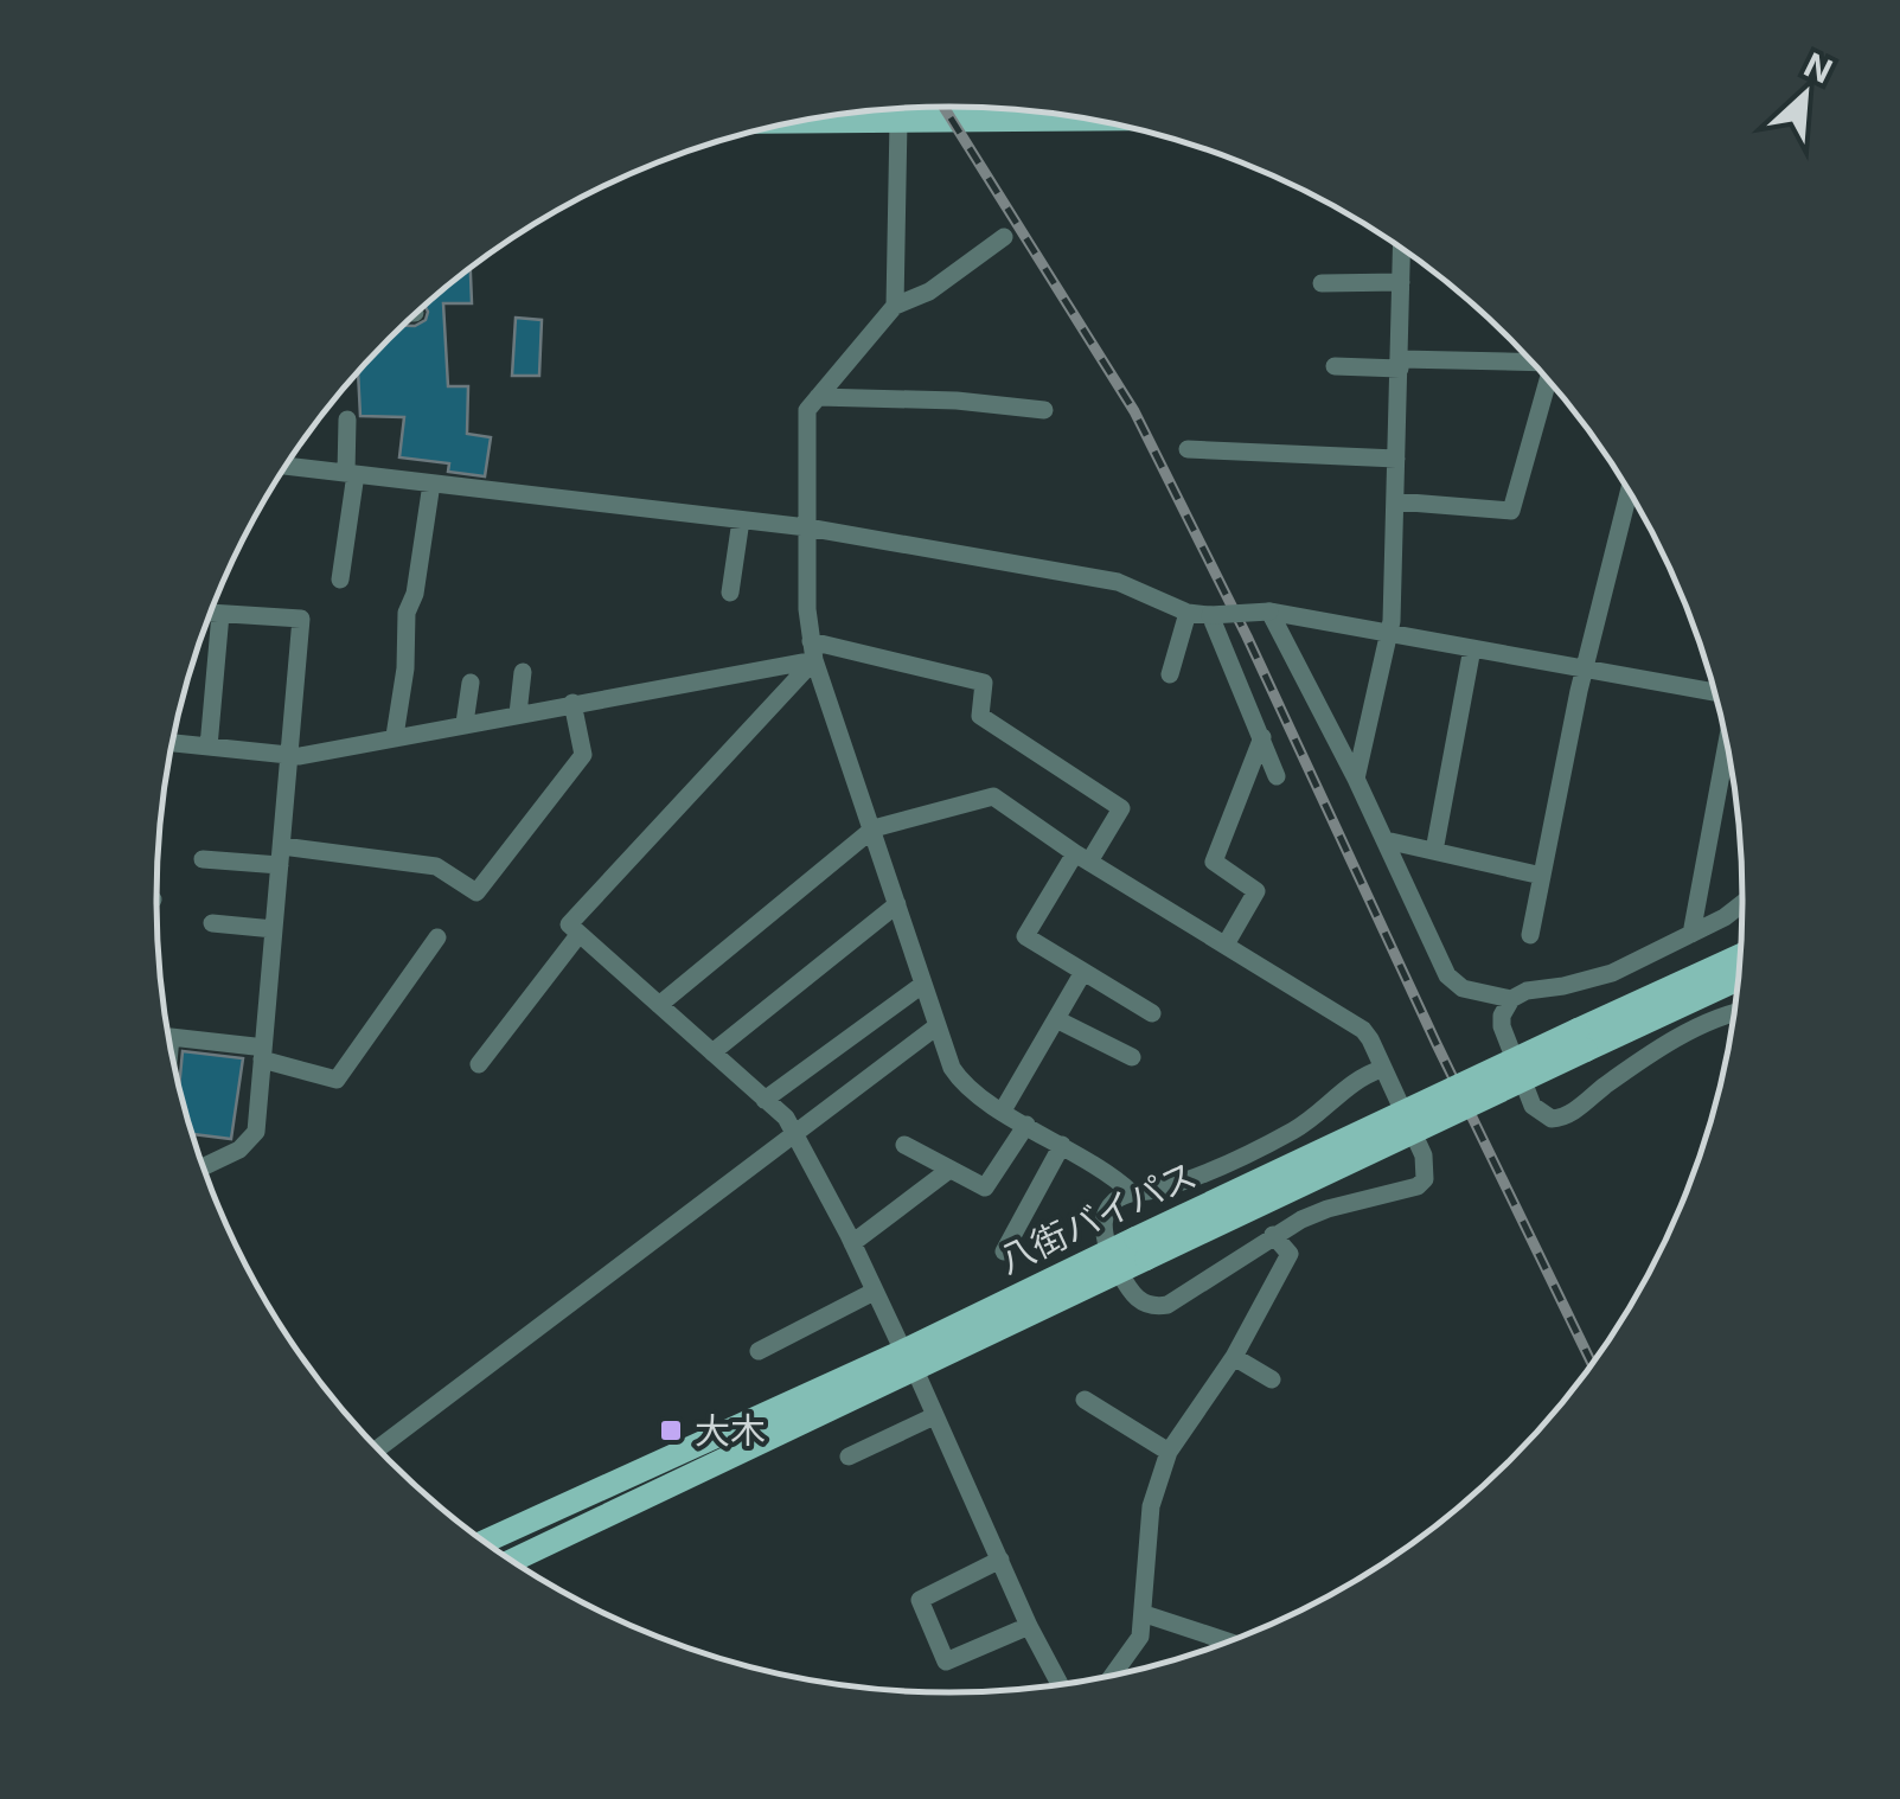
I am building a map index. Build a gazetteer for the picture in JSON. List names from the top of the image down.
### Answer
{
  "streets": {
    "main road": ["八街バイパス"]
  },
  "places": {
    "transit": ["大木"]
  },
  "north": "top right"
}
